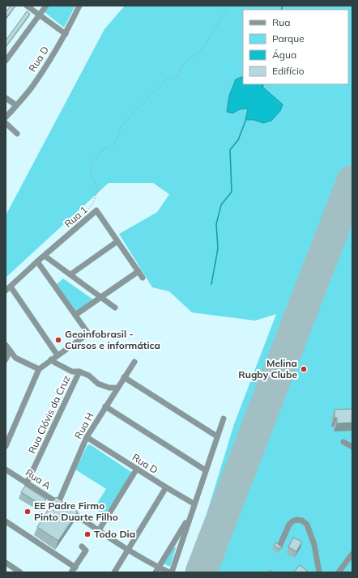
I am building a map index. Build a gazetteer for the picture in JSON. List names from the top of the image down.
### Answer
{
  "streets": {
    "street": [
      "Rua D",
      "Rua 1",
      "Rua Clóvis da Cruz",
      "Rua H",
      "Rua A"
    ]
  },
  "crossings": [
    ["Rua D", "Rua H"],
    ["Rua D", "Rua A"],
    ["Rua Clóvis da Cruz", "Rua A"],
    ["Rua H", "Rua A"]
  ],
  "places": [
    "Geoinfobrasil - Cursos e informática",
    "Melina Rugby Clube",
    "EE Padre Firmo Pinto Duarte Filho",
    "Todo Dia"
  ],
  "legend": [
    "Rua",
    "Parque",
    "Água",
    "Edifício"
  ]
}
